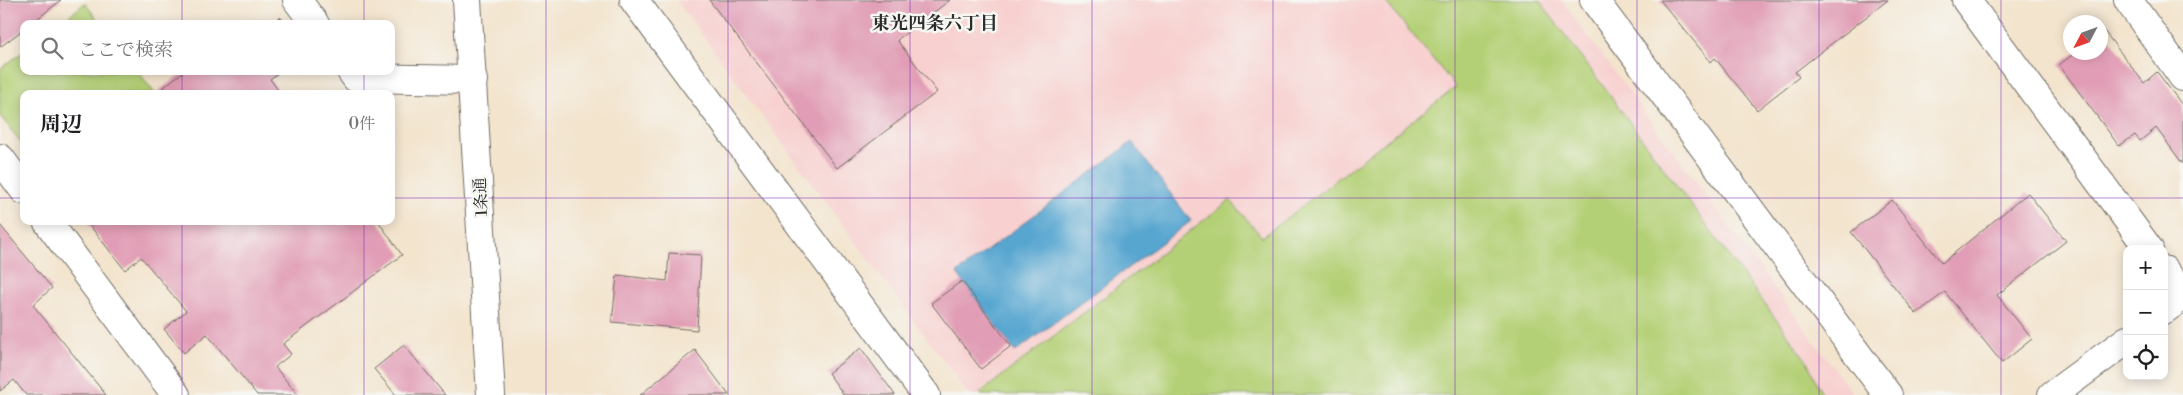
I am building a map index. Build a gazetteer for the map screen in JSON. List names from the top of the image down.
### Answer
{
  "streets": {
    "street": ["1条通"]
  },
  "districts": ["東光四条六丁目"],
  "north": "bottom left",
  "page": {
    "search": "ここで検索",
    "heading": ["周辺", "0件"],
    "map_buttons": ["+", "−"]
  }
}
